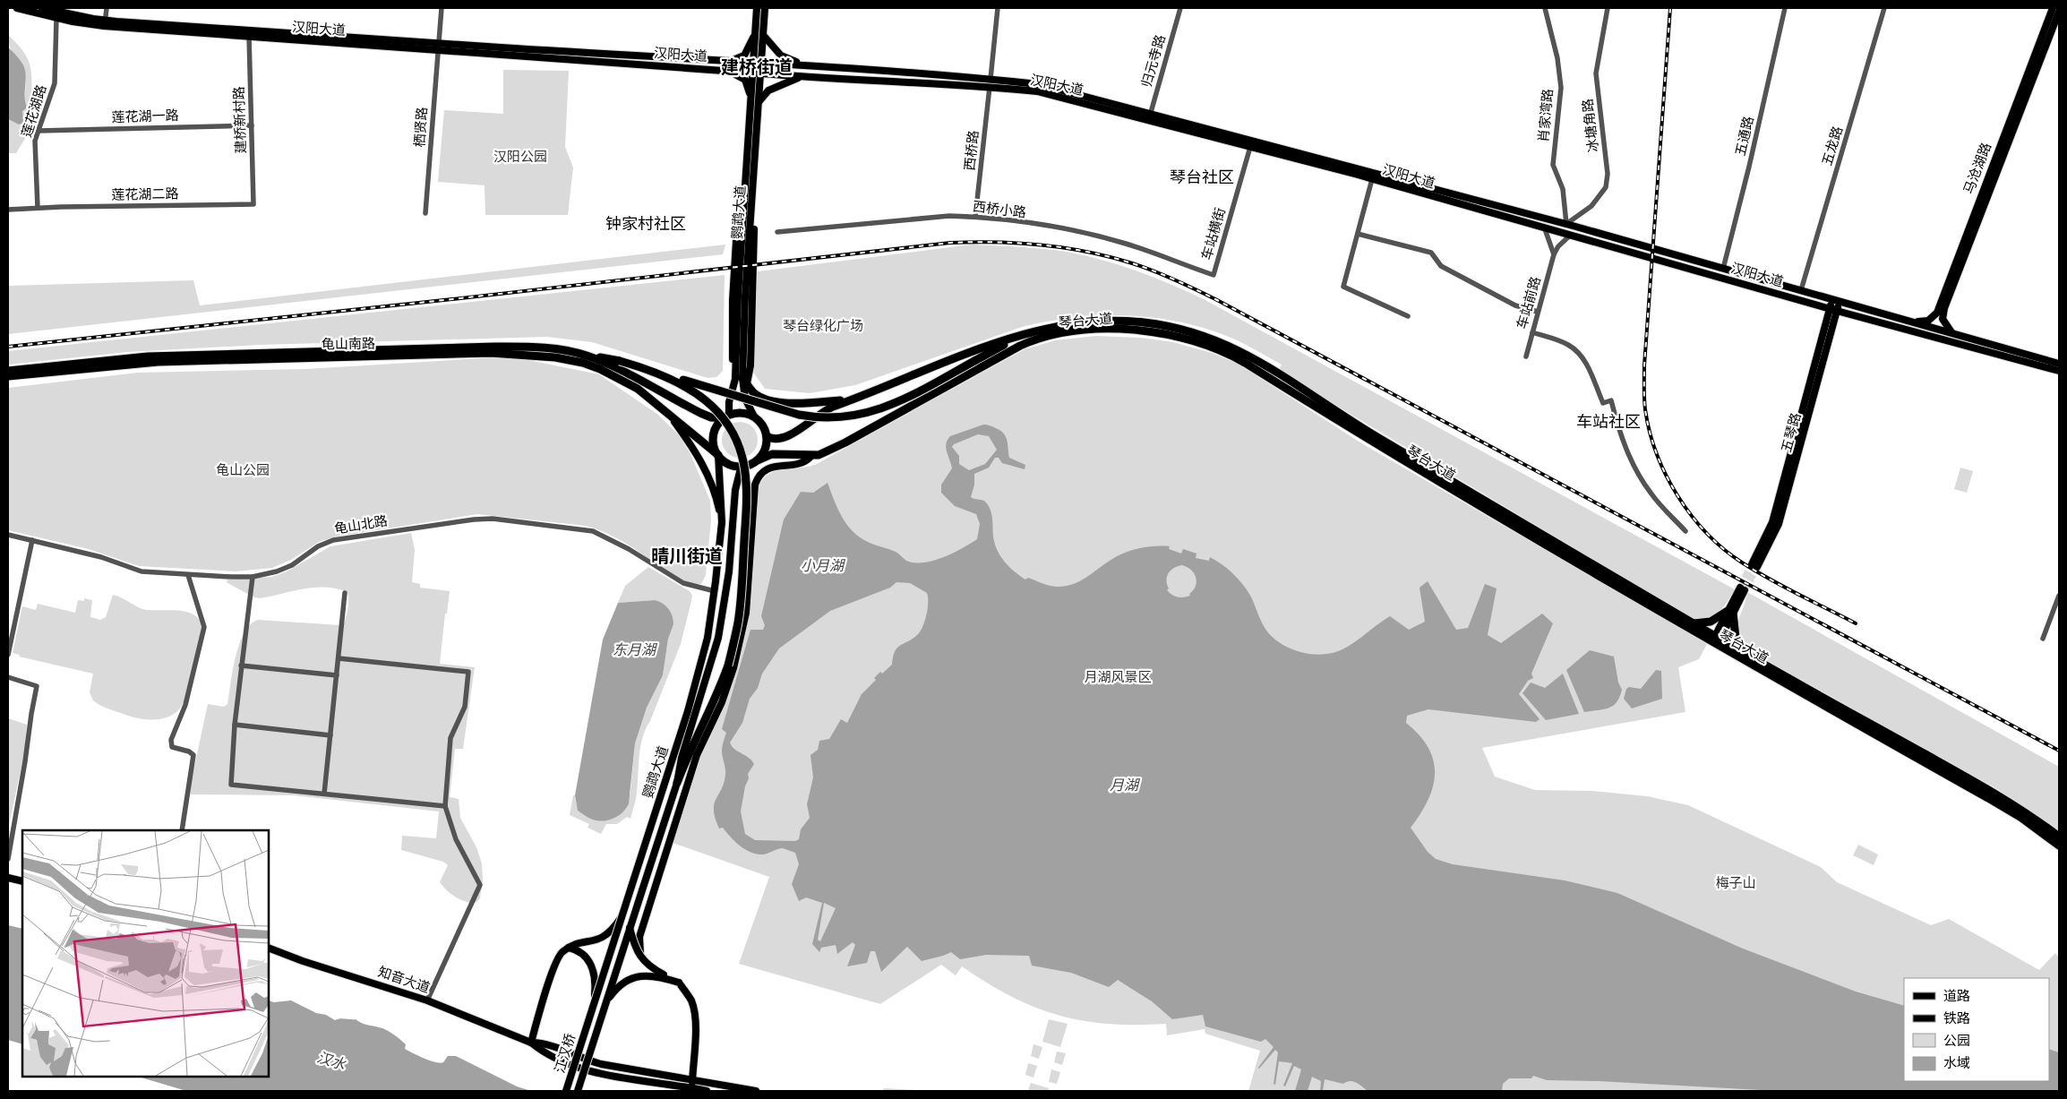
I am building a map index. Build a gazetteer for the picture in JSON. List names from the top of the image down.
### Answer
{
  "streets": {
    "highway": ["琴台大道", "龟山南路"],
    "main road": [
      "汉阳大道",
      "马沧湖路",
      "鹦鹉大道",
      "五琴路",
      "知音大道",
      "江汉桥"
    ],
    "street": [
      "归元寺路",
      "莲花湖路",
      "肖家湾路",
      "莲花湖一路",
      "建桥新村路",
      "冰塘角路",
      "栖贤路",
      "五通路",
      "五龙路",
      "西桥路",
      "莲花湖二路",
      "西桥小路",
      "车站横街",
      "车站前路",
      "龟山北路"
    ]
  },
  "crossings": [
    ["汉阳大道", "归元寺路"],
    ["汉阳大道", "莲花湖路"],
    ["汉阳大道", "肖家湾路"],
    ["汉阳大道", "建桥新村路"],
    ["汉阳大道", "冰塘角路"],
    ["汉阳大道", "栖贤路"],
    ["汉阳大道", "五通路"],
    ["汉阳大道", "五龙路"],
    ["汉阳大道", "西桥路"],
    ["汉阳大道", "马沧湖路"],
    ["汉阳大道", "鹦鹉大道"],
    ["汉阳大道", "车站横街"],
    ["汉阳大道", "五琴路"],
    ["莲花湖路", "莲花湖一路"],
    ["莲花湖路", "莲花湖二路"],
    ["肖家湾路", "冰塘角路"],
    ["莲花湖一路", "建桥新村路"],
    ["建桥新村路", "莲花湖二路"],
    ["西桥路", "西桥小路"],
    ["西桥小路", "车站横街"],
    ["鹦鹉大道", "琴台大道"],
    ["鹦鹉大道", "龟山南路"],
    ["鹦鹉大道", "龟山北路"],
    ["鹦鹉大道", "江汉桥"],
    ["琴台大道", "龟山南路"]
  ],
  "districts": [
    "建桥街道",
    "琴台社区",
    "钟家村社区",
    "车站社区",
    "晴川街道"
  ],
  "water": [
    "小月湖",
    "东月湖",
    "月湖",
    "汉水"
  ],
  "parks": [
    "汉阳公园",
    "琴台绿化广场",
    "龟山公园",
    "月湖风景区",
    "梅子山"
  ],
  "legend": [
    "道路",
    "铁路",
    "公园",
    "水域"
  ]
}
